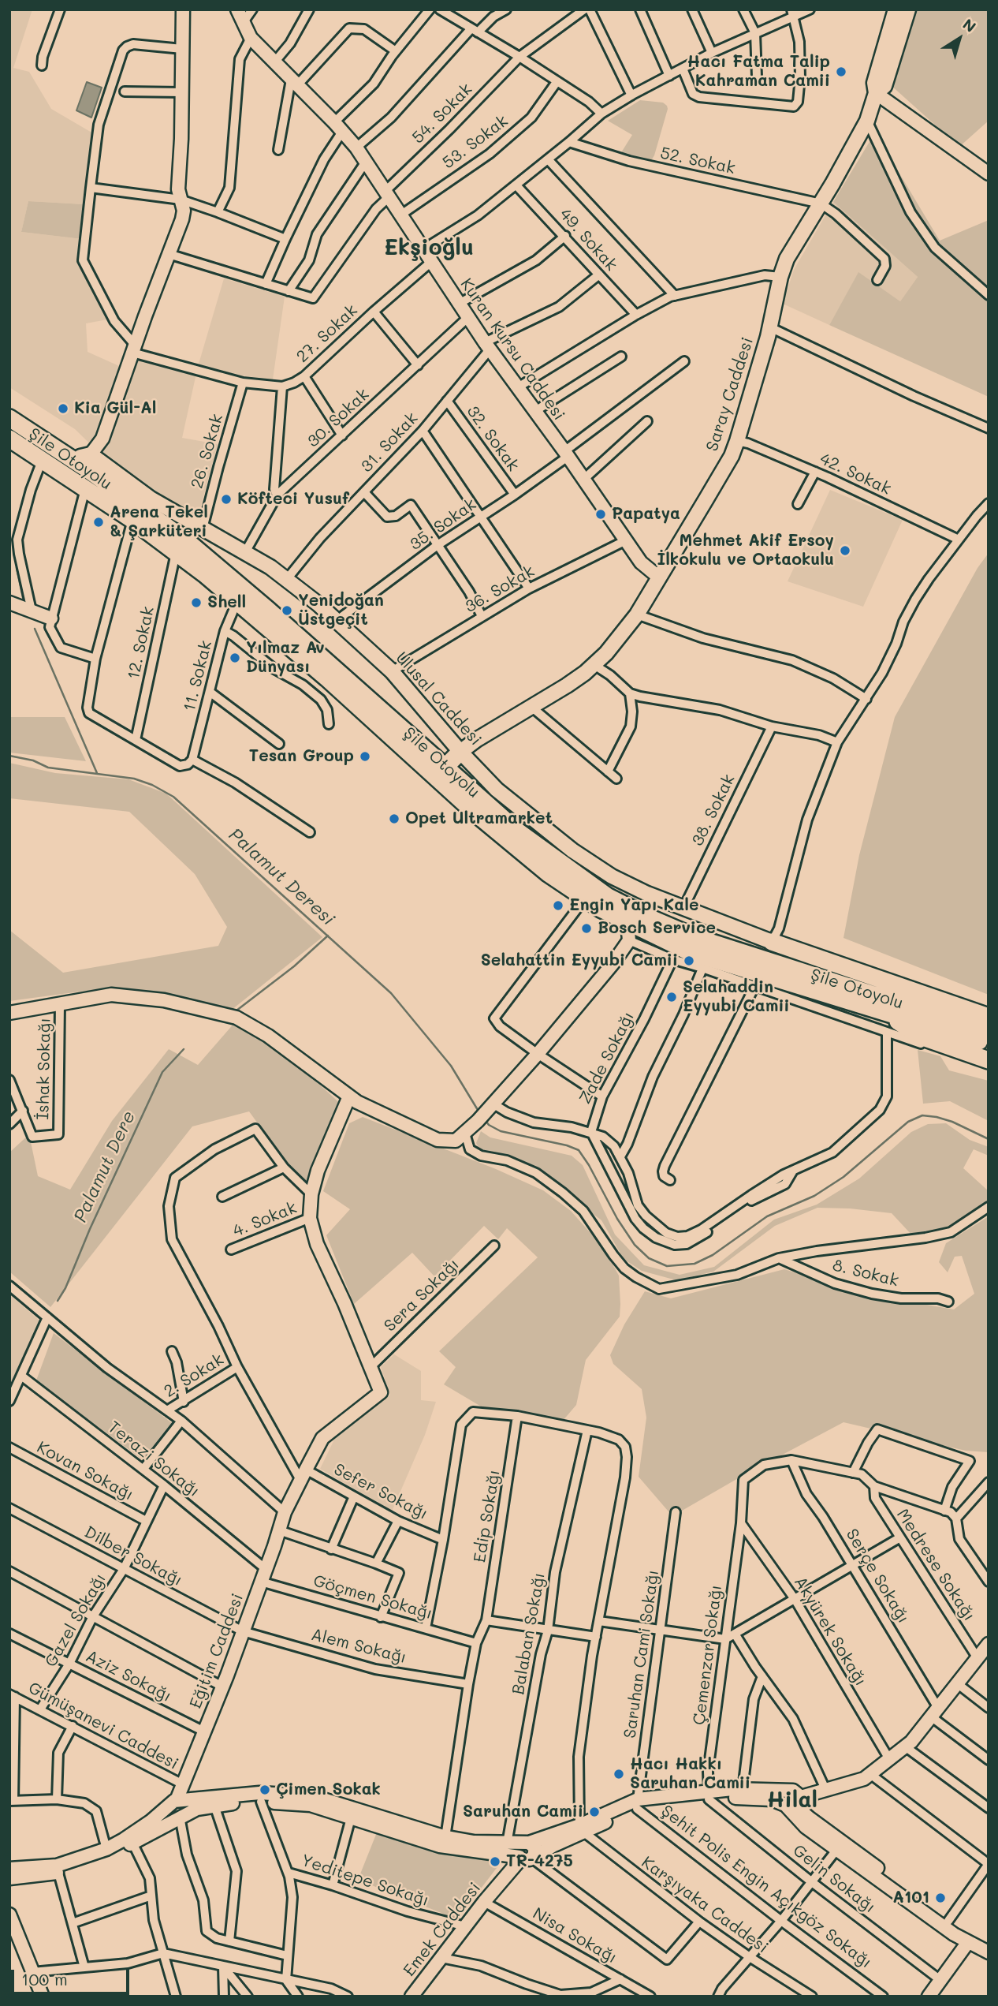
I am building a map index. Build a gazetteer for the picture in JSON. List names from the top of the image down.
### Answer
{
  "streets": {
    "highway": ["Şile Otoyolu"],
    "main road": ["Saray Caddesi", "Ulusal Caddesi"],
    "street": [
      "54. Sokak",
      "53. Sokak",
      "52. Sokak",
      "49. Sokak",
      "27. Sokak",
      "Kuran Kursu Caddesi",
      "30. Sokak",
      "32. Sokak",
      "31. Sokak",
      "26. Sokak",
      "42. Sokak",
      "35. Sokak",
      "36. Sokak",
      "12. Sokak",
      "11. Sokak",
      "38. Sokak",
      "Zade Sokağı",
      "İshak Sokağı",
      "4. Sokak",
      "8. Sokak",
      "Sera Sokağı",
      "2. Sokak",
      "Terazi Sokağı",
      "Kovan Sokağı",
      "Sefer Sokağı",
      "Edip Sokağı",
      "Dilber Sokağı",
      "Medrese Sokağı",
      "Serçe Sokağı",
      "Göçmen Sokağı",
      "Gazel Sokağı",
      "Akyürek Sokağı",
      "Balaban Sokağı",
      "Alem Sokağı",
      "Eğitim Caddesi",
      "Saruhan Cami Sokağı",
      "Çemenzar Sokağı",
      "Aziz Sokağı",
      "Gümüşanevi Caddesi",
      "Gelin Sokağı",
      "Yeditepe Sokağı",
      "Şehit Polis Engin Açıkgöz Sokağı",
      "Karşıyaka Caddesi",
      "Emek Caddesi",
      "Nisa Sokağı"
    ]
  },
  "crossings": [
    ["54. Sokak", "Kuran Kursu Caddesi"],
    ["53. Sokak", "Kuran Kursu Caddesi"],
    ["52. Sokak", "Saray Caddesi"],
    ["27. Sokak", "Kuran Kursu Caddesi"],
    ["Kuran Kursu Caddesi", "Saray Caddesi"],
    ["Kuran Kursu Caddesi", "30. Sokak"],
    ["Kuran Kursu Caddesi", "31. Sokak"],
    ["Kuran Kursu Caddesi", "35. Sokak"],
    ["Kuran Kursu Caddesi", "36. Sokak"],
    ["Saray Caddesi", "42. Sokak"],
    ["Saray Caddesi", "Ulusal Caddesi"],
    ["30. Sokak", "Ulusal Caddesi"],
    ["32. Sokak", "31. Sokak"],
    ["32. Sokak", "35. Sokak"],
    ["31. Sokak", "Ulusal Caddesi"],
    ["26. Sokak", "Ulusal Caddesi"],
    ["Şile Otoyolu", "12. Sokak"],
    ["Şile Otoyolu", "11. Sokak"],
    ["Şile Otoyolu", "Zade Sokağı"],
    ["35. Sokak", "Ulusal Caddesi"],
    ["36. Sokak", "Ulusal Caddesi"],
    ["Ulusal Caddesi", "38. Sokak"],
    ["Sera Sokağı", "Eğitim Caddesi"],
    ["Terazi Sokağı", "Gazel Sokağı"],
    ["Terazi Sokağı", "Eğitim Caddesi"],
    ["Kovan Sokağı", "Gazel Sokağı"],
    ["Sefer Sokağı", "Eğitim Caddesi"],
    ["Edip Sokağı", "Göçmen Sokağı"],
    ["Edip Sokağı", "Alem Sokağı"],
    ["Edip Sokağı", "Emek Caddesi"],
    ["Dilber Sokağı", "Gazel Sokağı"],
    ["Dilber Sokağı", "Alem Sokağı"],
    ["Dilber Sokağı", "Eğitim Caddesi"],
    ["Medrese Sokağı", "Emek Caddesi"],
    ["Serçe Sokağı", "Çemenzar Sokağı"],
    ["Serçe Sokağı", "Emek Caddesi"],
    ["Göçmen Sokağı", "Eğitim Caddesi"],
    ["Gazel Sokağı", "Aziz Sokağı"],
    ["Gazel Sokağı", "Gümüşanevi Caddesi"],
    ["Akyürek Sokağı", "Çemenzar Sokağı"],
    ["Akyürek Sokağı", "Emek Caddesi"],
    ["Balaban Sokağı", "Emek Caddesi"],
    ["Alem Sokağı", "Eğitim Caddesi"],
    ["Eğitim Caddesi", "Aziz Sokağı"],
    ["Eğitim Caddesi", "Gümüşanevi Caddesi"],
    ["Saruhan Cami Sokağı", "Şehit Polis Engin Açıkgöz Sokağı"],
    ["Saruhan Cami Sokağı", "Emek Caddesi"],
    ["Çemenzar Sokağı", "Gelin Sokağı"],
    ["Çemenzar Sokağı", "Emek Caddesi"],
    ["Gelin Sokağı", "Emek Caddesi"],
    ["Yeditepe Sokağı", "Emek Caddesi"],
    ["Şehit Polis Engin Açıkgöz Sokağı", "Emek Caddesi"],
    ["Karşıyaka Caddesi", "Emek Caddesi"],
    ["Emek Caddesi", "Nisa Sokağı"]
  ],
  "districts": ["Ekşioğlu", "Hilal"],
  "water": ["Palamut Deresi", "Palamut Dere"],
  "places": [
    "Hacı Fatma Talip Kahraman Camii",
    "Kia Gül-Al",
    "Köfteci Yusuf",
    "Papatya",
    "Arena Tekel & Şarküteri",
    "Mehmet Akif Ersoy İlkokulu ve Ortaokulu",
    "Shell",
    "Yenidoğan Üstgeçit",
    "Yılmaz Av Dünyası",
    "Tesan Group",
    "Opet Ultramarket",
    "Engin Yapı Kale",
    "Bosch Service",
    "Selahattin Eyyubi Camii",
    "Selahaddin Eyyubi Camii",
    "Hacı Hakkı Saruhan Camii",
    "Çimen Sokak",
    "Saruhan Camii",
    "TR-4275",
    "A101"
  ],
  "scale_bar": "100 m",
  "north": "top right"
}
